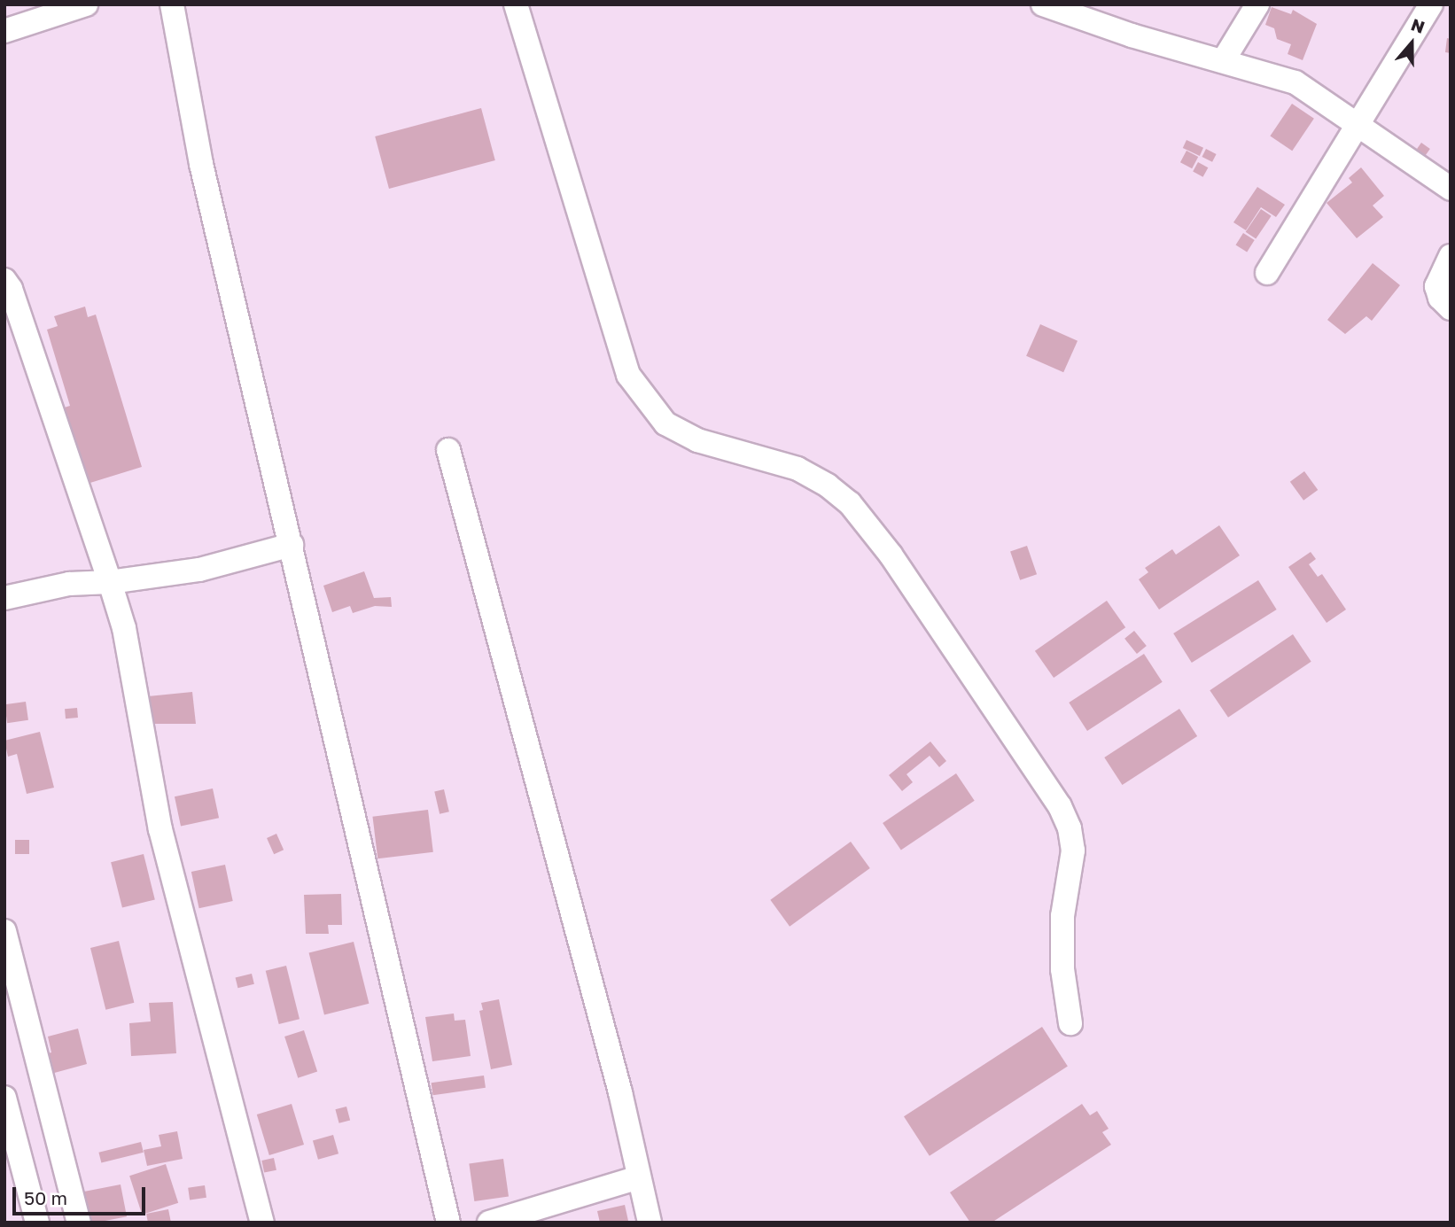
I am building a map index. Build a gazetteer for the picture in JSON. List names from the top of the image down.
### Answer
{
  "scale_bar": "50 m",
  "north": "top"
}
